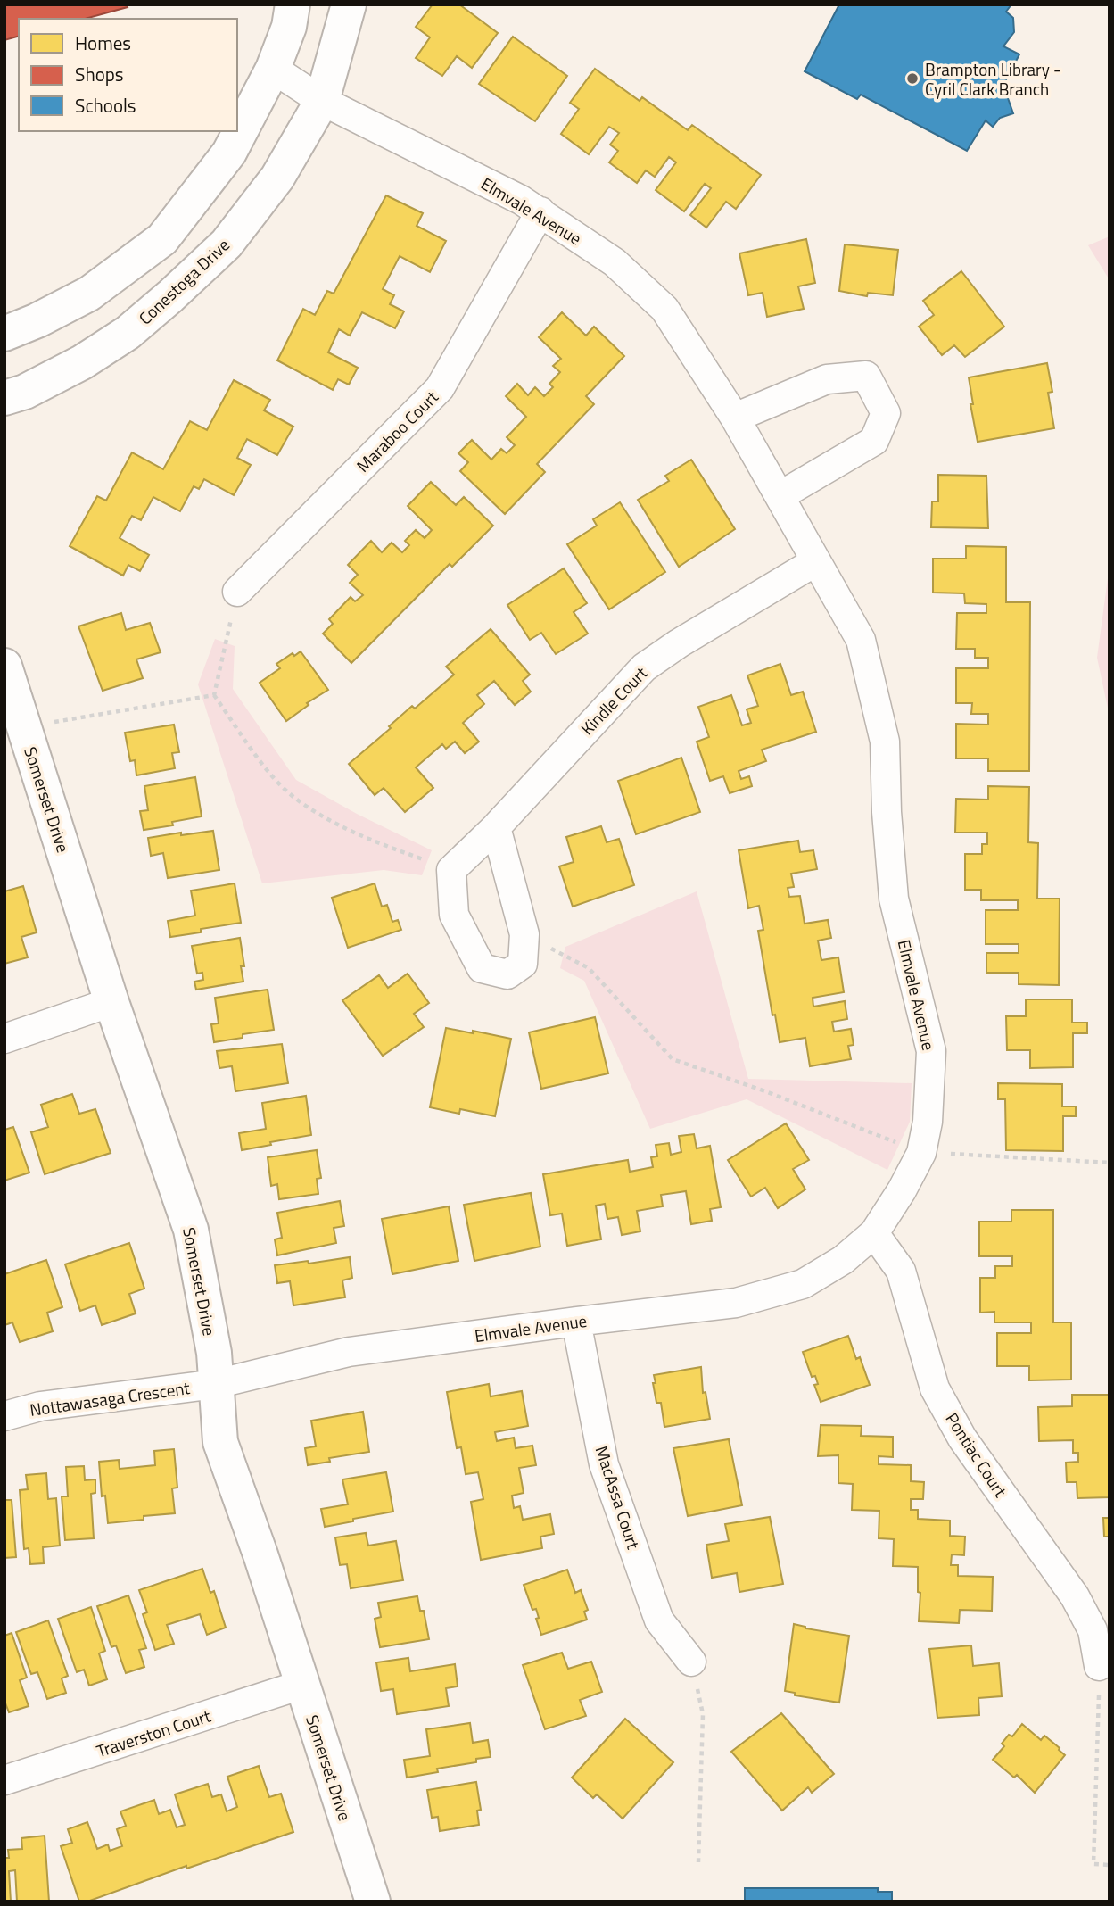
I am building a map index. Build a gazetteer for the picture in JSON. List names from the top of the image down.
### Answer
{
  "streets": {
    "street": [
      "Elmvale Avenue",
      "Conestoga Drive",
      "Maraboo Court",
      "Kindle Court",
      "Somerset Drive",
      "Nottawasaga Crescent",
      "Pontiac Court",
      "MacAssa Court",
      "Traverston Court"
    ]
  },
  "crossings": [
    ["Elmvale Avenue", "Conestoga Drive"],
    ["Elmvale Avenue", "Maraboo Court"],
    ["Elmvale Avenue", "Kindle Court"],
    ["Elmvale Avenue", "Somerset Drive"],
    ["Elmvale Avenue", "Nottawasaga Crescent"],
    ["Elmvale Avenue", "Pontiac Court"],
    ["Elmvale Avenue", "MacAssa Court"],
    ["Somerset Drive", "Nottawasaga Crescent"],
    ["Somerset Drive", "Traverston Court"]
  ],
  "places": ["Brampton Library - Cyril Clark Branch"],
  "legend": ["Homes", "Shops", "Schools"]
}
